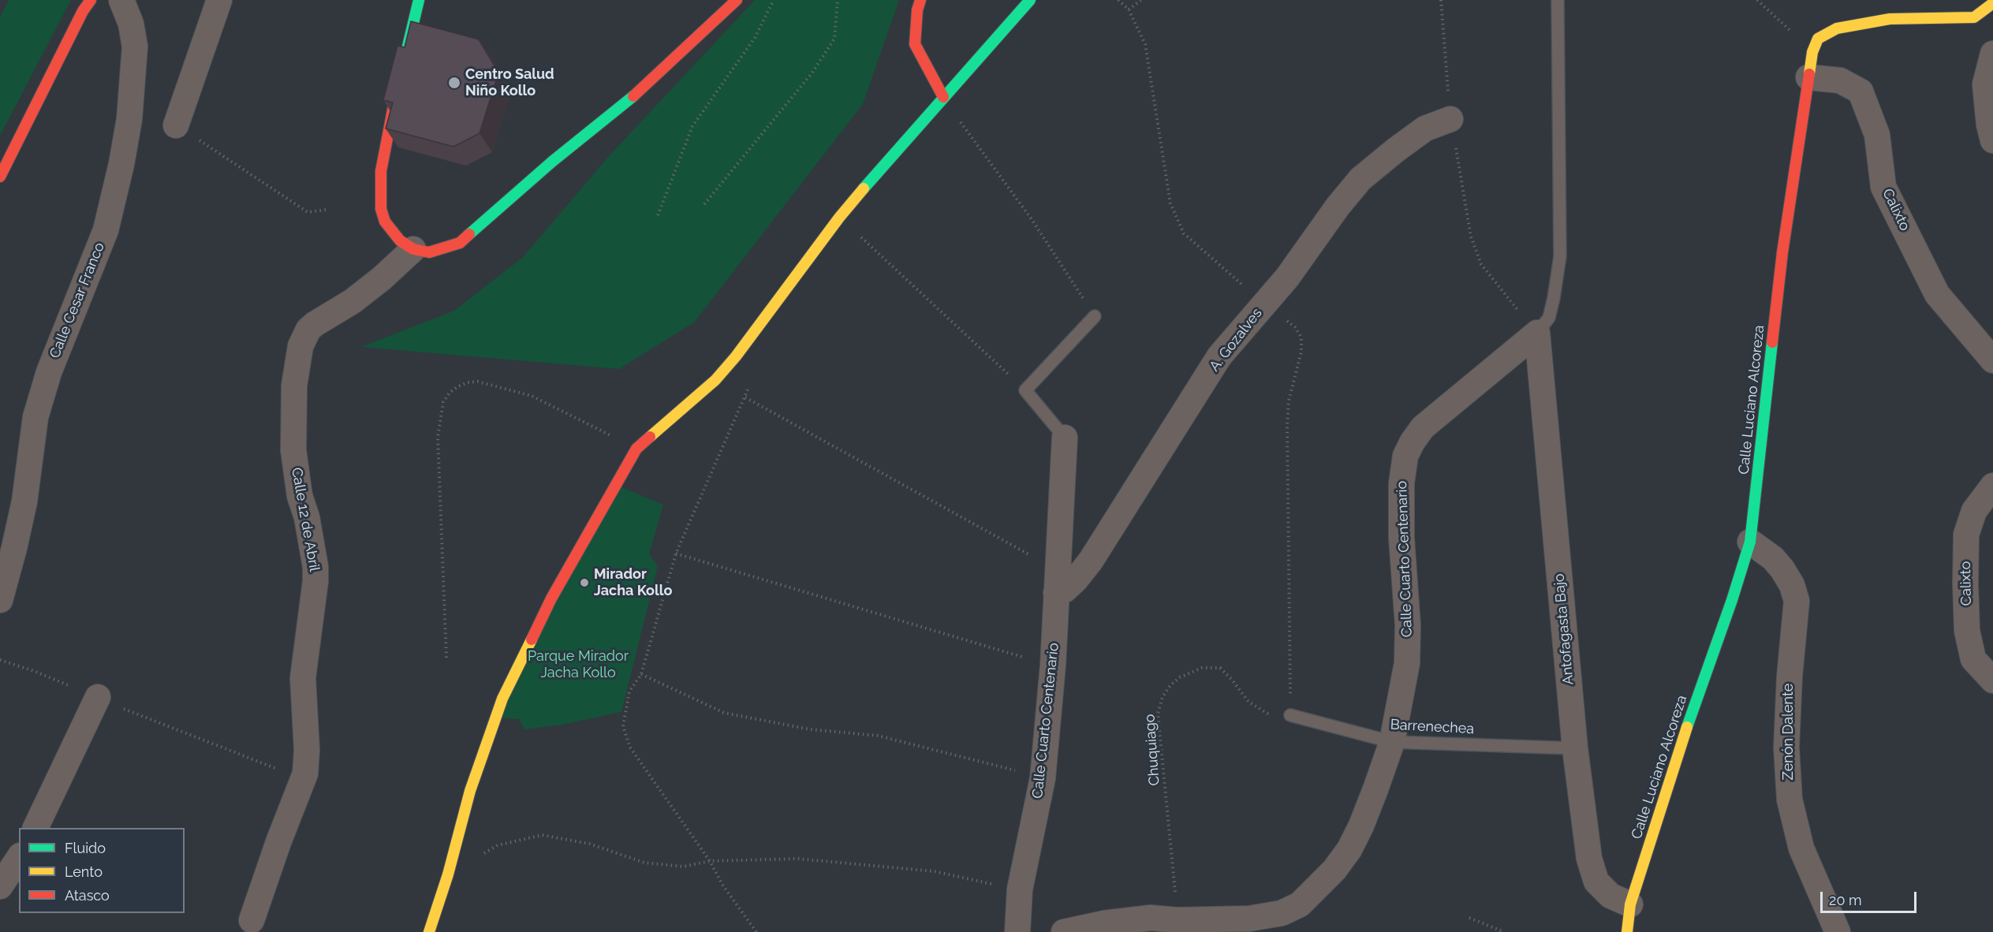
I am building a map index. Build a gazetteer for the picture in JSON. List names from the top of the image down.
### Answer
{
  "streets": {
    "street": [
      "Calixto",
      "Calle Cesar Franco",
      "A. Gozalves",
      "Calle Luciano Alcoreza",
      "Calle 12 de Abril",
      "Calle Cuarto Centenario",
      "Antofagasta Bajo",
      "Zenón Dalente"
    ],
    "lane": ["Barrenechea"],
    "path": ["Chuquiago"]
  },
  "crossings": [
    ["Calixto", "Calle Luciano Alcoreza"],
    ["A. Gozalves", "Calle Cuarto Centenario"],
    ["Calle Luciano Alcoreza", "Antofagasta Bajo"],
    ["Calle Luciano Alcoreza", "Zenón Dalente"],
    ["Calle Cuarto Centenario", "Antofagasta Bajo"],
    ["Calle Cuarto Centenario", "Barrenechea"],
    ["Calle Cuarto Centenario", "Chuquiago"],
    ["Antofagasta Bajo", "Barrenechea"],
    ["Barrenechea", "Chuquiago"]
  ],
  "parks": ["Parque Mirador Jacha Kollo"],
  "places": ["Centro Salud Niño Kollo", "Mirador Jacha Kollo"],
  "legend": ["Fluido", "Lento", "Atasco"],
  "scale_bar": "20 m"
}
